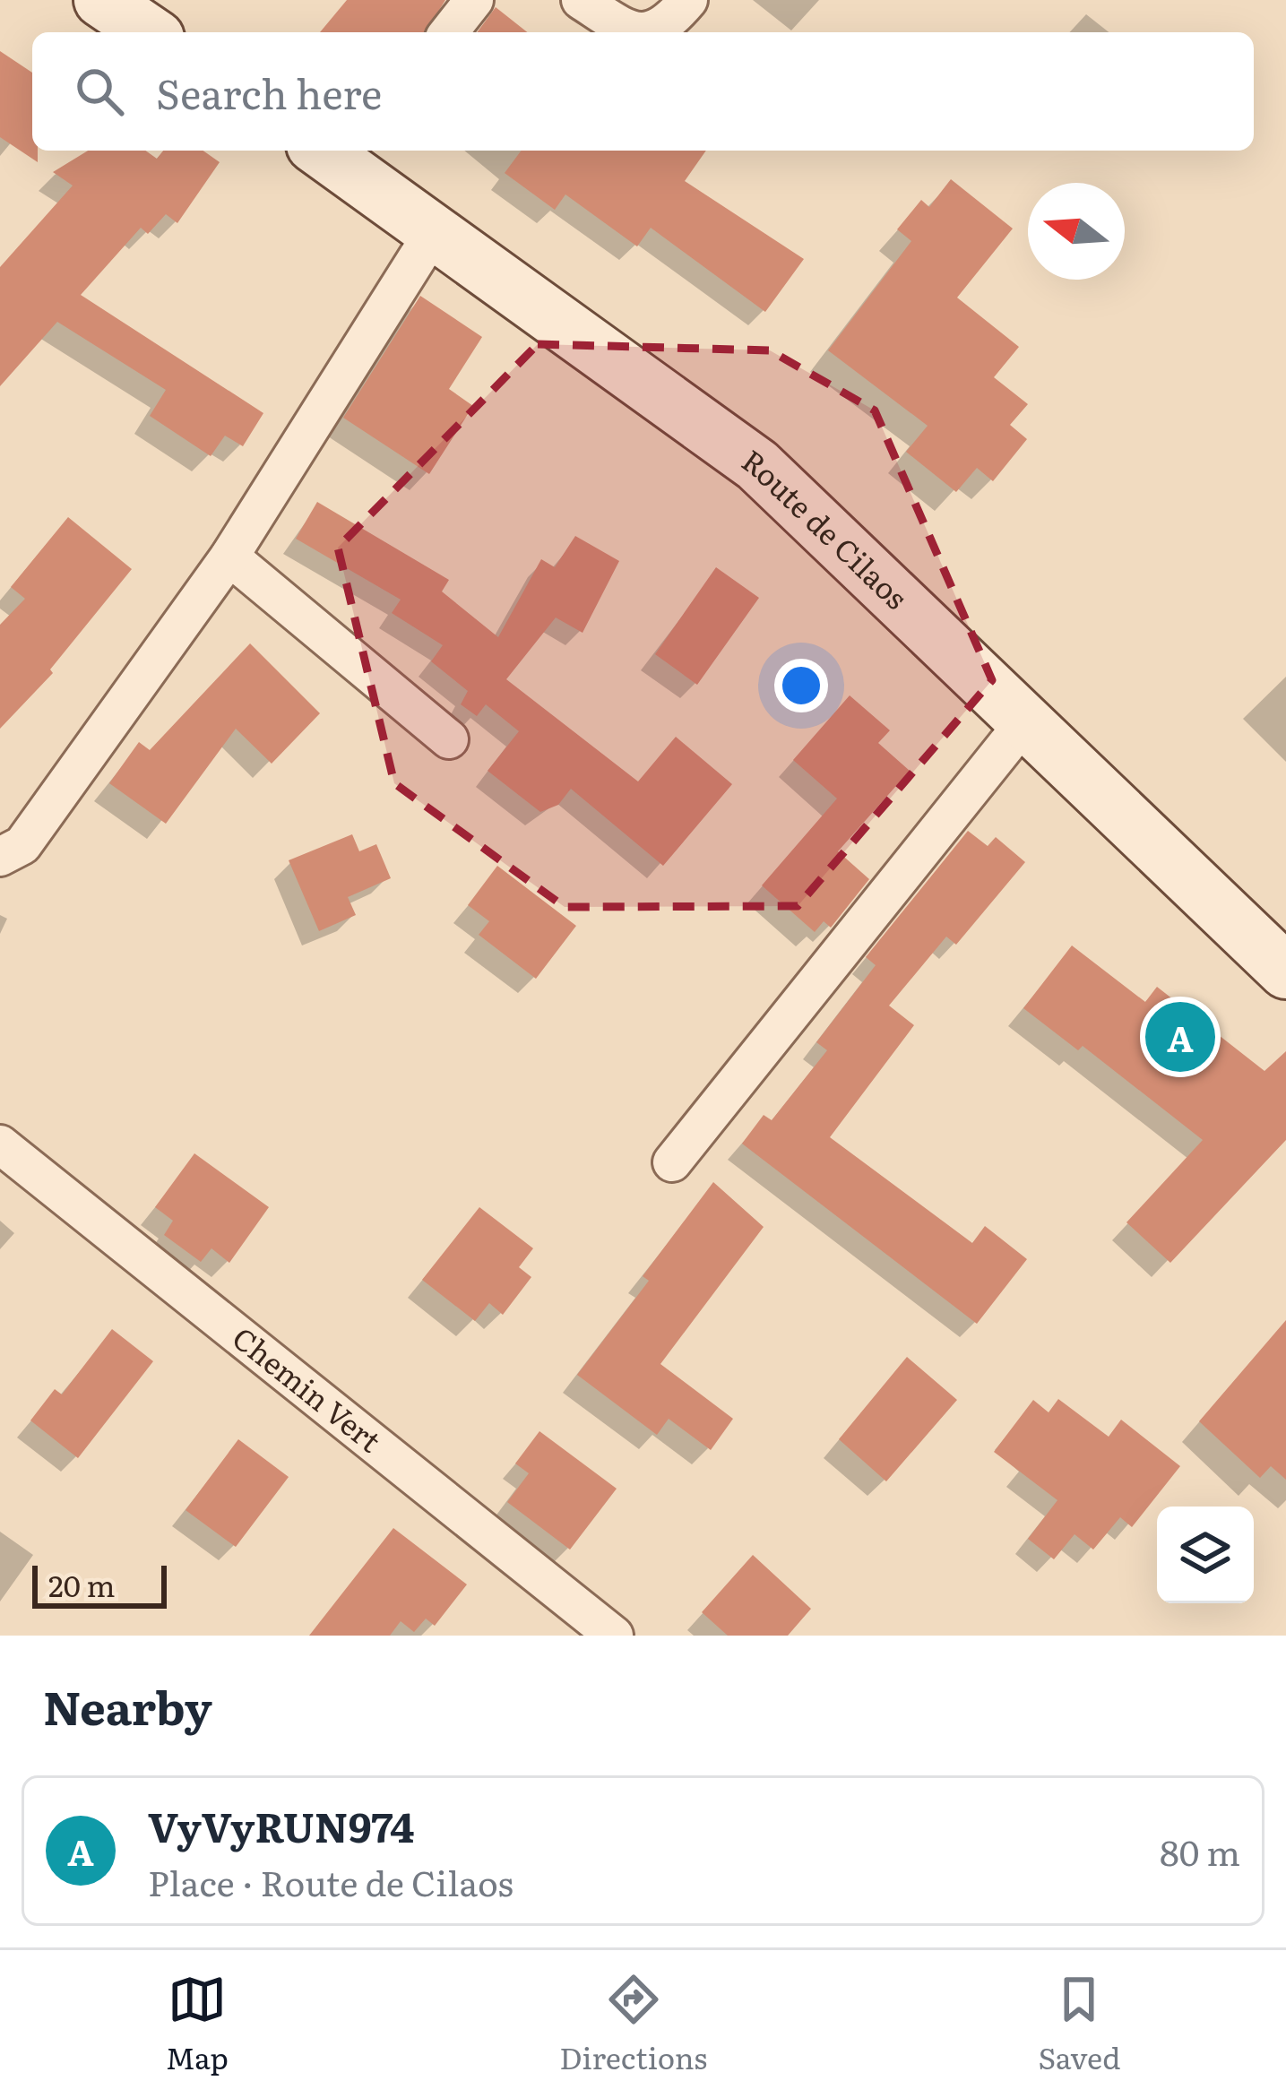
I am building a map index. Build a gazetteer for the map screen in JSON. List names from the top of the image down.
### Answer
{
  "streets": {
    "main road": ["Route de Cilaos"],
    "street": ["Chemin Vert"]
  },
  "scale_bar": "20 m",
  "north": "left",
  "page": {
    "search": "Search here",
    "pins": "A",
    "scale": "20 m",
    "heading": "Nearby",
    "list": [
      {
        "mark": "A",
        "name": "VyVyRUN974",
        "note": "Place · Route de Cilaos",
        "value": "80 m"
      }
    ],
    "nav": ["Map", "Directions", "Saved"]
  }
}
